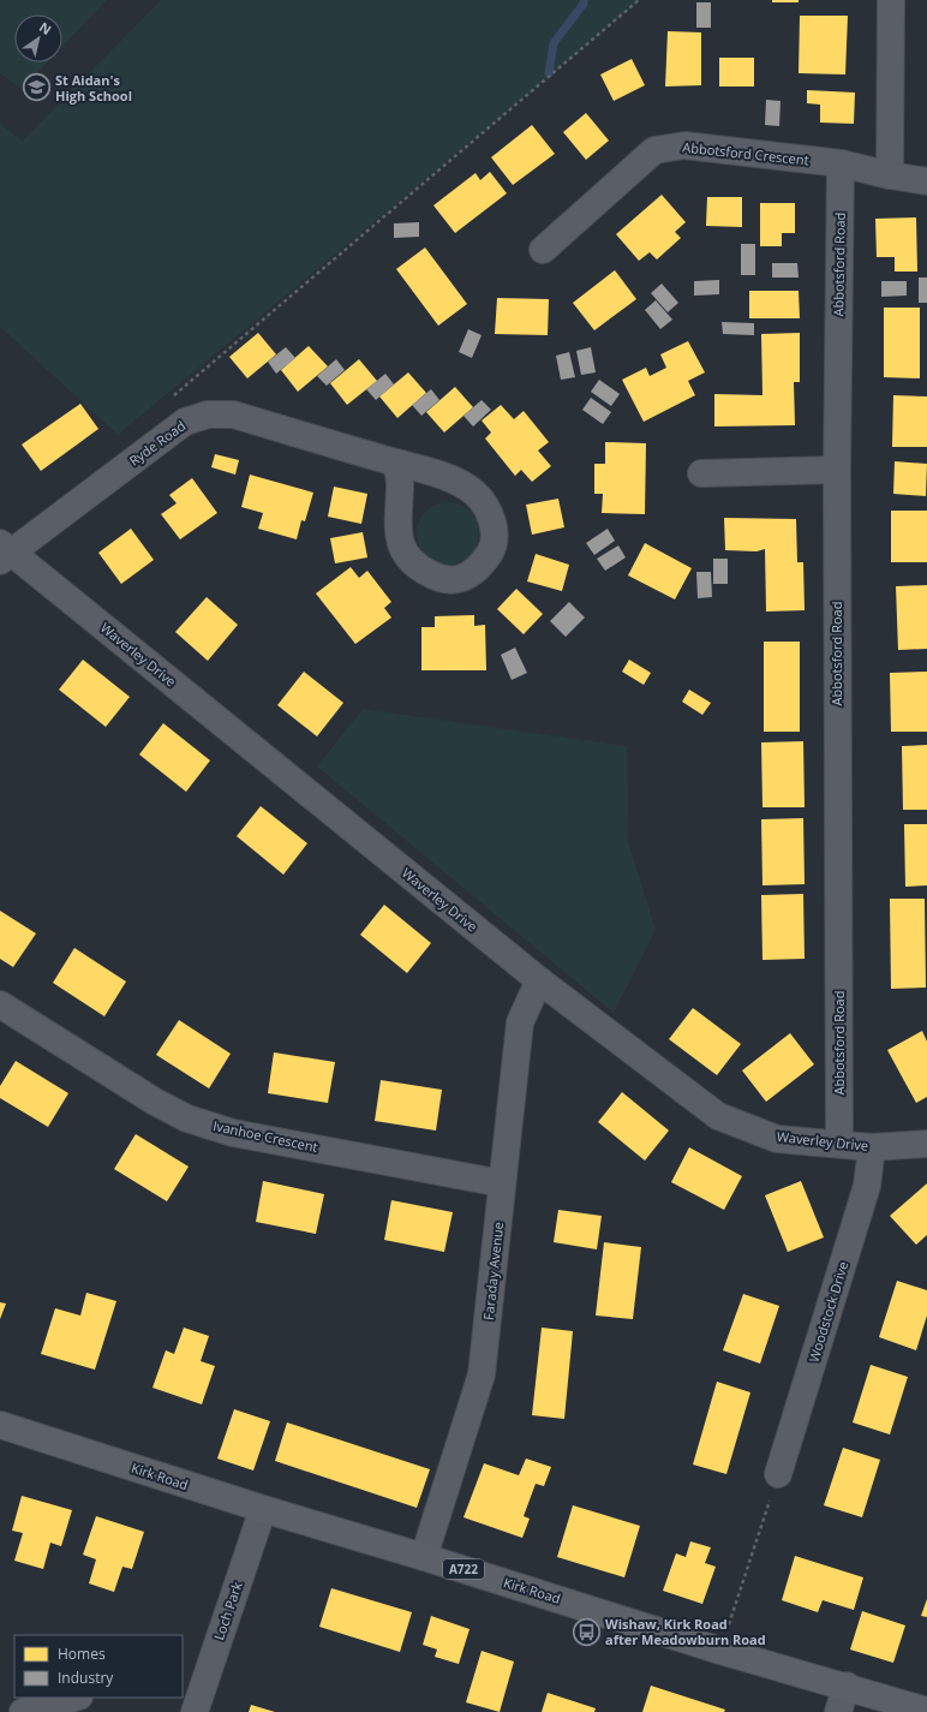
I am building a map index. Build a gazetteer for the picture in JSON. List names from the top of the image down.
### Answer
{
  "streets": {
    "main road": ["Kirk Road", "A722"],
    "street": [
      "Abbotsford Crescent",
      "Abbotsford Road",
      "Ryde Road",
      "Waverley Drive",
      "Ivanhoe Crescent",
      "Faraday Avenue",
      "Woodstock Drive",
      "Loch Park"
    ]
  },
  "crossings": [
    ["Abbotsford Crescent", "Abbotsford Road"],
    ["Abbotsford Road", "Waverley Drive"],
    ["Ryde Road", "Waverley Drive"],
    ["Waverley Drive", "Faraday Avenue"],
    ["Waverley Drive", "Woodstock Drive"],
    ["Ivanhoe Crescent", "Faraday Avenue"],
    ["Faraday Avenue", "Kirk Road"],
    ["Kirk Road", "Loch Park"]
  ],
  "places": {
    "school or university": ["St Aidan's High School"],
    "bus stop": ["Wishaw, Kirk Road after Meadowburn Road"]
  },
  "legend": ["Homes", "Industry"],
  "north": "top right"
}
